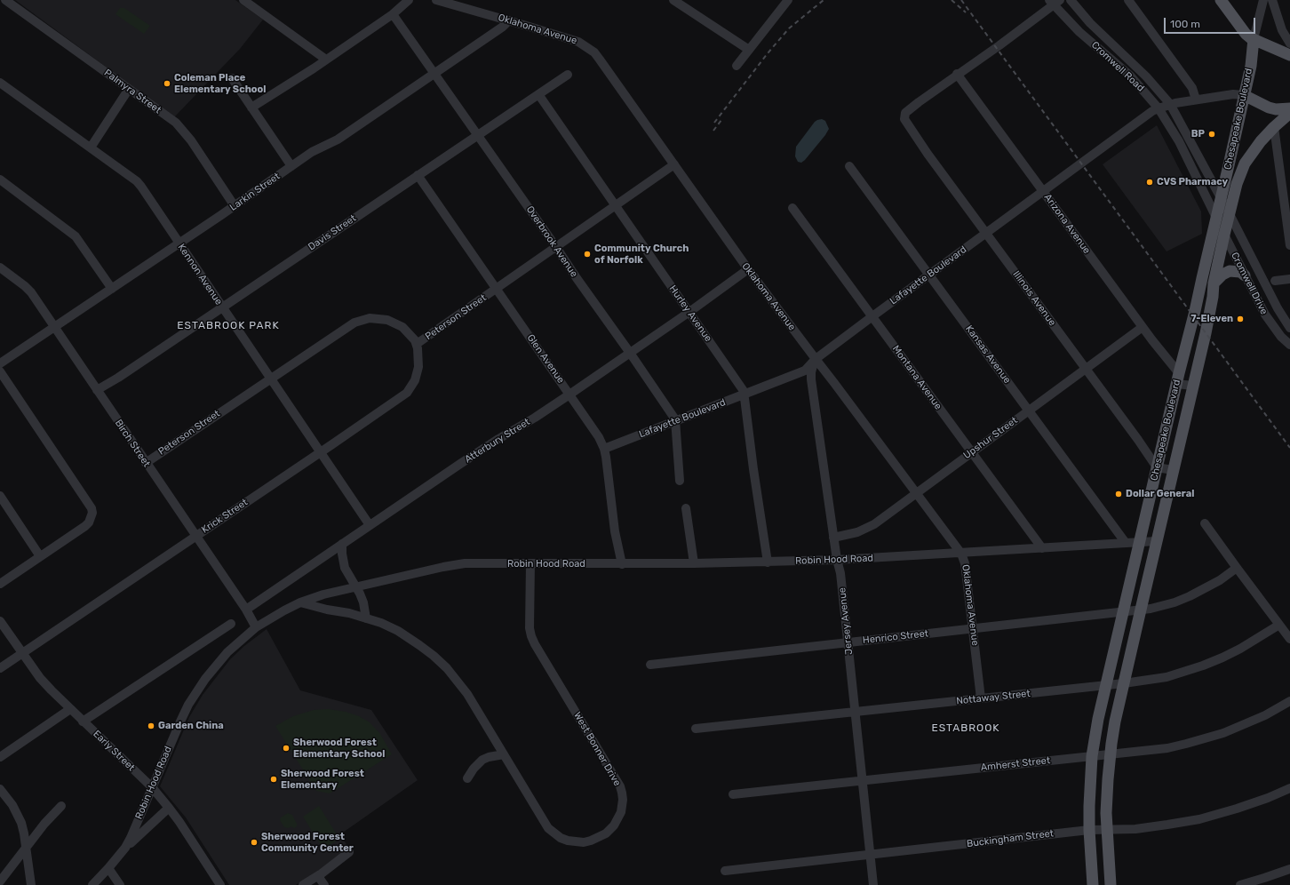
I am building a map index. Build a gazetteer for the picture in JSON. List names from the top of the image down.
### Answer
{
  "streets": {
    "main road": ["Chesapeake Boulevard"],
    "street": [
      "Oklahoma Avenue",
      "Cromwell Road",
      "Palmyra Street",
      "Larkin Street",
      "Arizona Avenue",
      "Davis Street",
      "Overbrook Avenue",
      "Kennon Avenue",
      "Lafayette Boulevard",
      "Cromwell Drive",
      "Illinois Avenue",
      "Hurley Avenue",
      "Peterson Street",
      "Kansas Avenue",
      "Glen Avenue",
      "Montana Avenue",
      "Upshur Street",
      "Atterbury Street",
      "Birch Street",
      "Krick Street",
      "Robin Hood Road",
      "Jersey Avenue",
      "Henrico Street",
      "Nottaway Street",
      "West Bonner Drive",
      "Early Street",
      "Amherst Street",
      "Buckingham Street"
    ]
  },
  "crossings": [
    ["Oklahoma Avenue", "Larkin Street"],
    ["Oklahoma Avenue", "Lafayette Boulevard"],
    ["Oklahoma Avenue", "Peterson Street"],
    ["Oklahoma Avenue", "Upshur Street"],
    ["Oklahoma Avenue", "Atterbury Street"],
    ["Oklahoma Avenue", "Robin Hood Road"],
    ["Oklahoma Avenue", "Jersey Avenue"],
    ["Oklahoma Avenue", "Henrico Street"],
    ["Oklahoma Avenue", "Nottaway Street"],
    ["Cromwell Road", "Chesapeake Boulevard"],
    ["Cromwell Road", "Lafayette Boulevard"],
    ["Cromwell Road", "Cromwell Drive"],
    ["Palmyra Street", "Larkin Street"],
    ["Chesapeake Boulevard", "Arizona Avenue"],
    ["Chesapeake Boulevard", "Lafayette Boulevard"],
    ["Chesapeake Boulevard", "Cromwell Drive"],
    ["Chesapeake Boulevard", "Illinois Avenue"],
    ["Chesapeake Boulevard", "Robin Hood Road"],
    ["Chesapeake Boulevard", "Henrico Street"],
    ["Chesapeake Boulevard", "Nottaway Street"],
    ["Chesapeake Boulevard", "Amherst Street"],
    ["Chesapeake Boulevard", "Buckingham Street"],
    ["Larkin Street", "Overbrook Avenue"],
    ["Larkin Street", "Kennon Avenue"],
    ["Larkin Street", "Birch Street"],
    ["Arizona Avenue", "Lafayette Boulevard"],
    ["Arizona Avenue", "Illinois Avenue"],
    ["Arizona Avenue", "Upshur Street"],
    ["Davis Street", "Overbrook Avenue"],
    ["Davis Street", "Kennon Avenue"],
    ["Davis Street", "Hurley Avenue"],
    ["Davis Street", "Glen Avenue"],
    ["Davis Street", "Birch Street"],
    ["Overbrook Avenue", "Lafayette Boulevard"],
    ["Overbrook Avenue", "Peterson Street"],
    ["Overbrook Avenue", "Atterbury Street"],
    ["Kennon Avenue", "Peterson Street"],
    ["Kennon Avenue", "Atterbury Street"],
    ["Kennon Avenue", "Krick Street"],
    ["Lafayette Boulevard", "Illinois Avenue"],
    ["Lafayette Boulevard", "Hurley Avenue"],
    ["Lafayette Boulevard", "Kansas Avenue"],
    ["Lafayette Boulevard", "Glen Avenue"],
    ["Lafayette Boulevard", "Montana Avenue"],
    ["Lafayette Boulevard", "Jersey Avenue"],
    ["Illinois Avenue", "Upshur Street"],
    ["Hurley Avenue", "Peterson Street"],
    ["Hurley Avenue", "Atterbury Street"],
    ["Hurley Avenue", "Robin Hood Road"],
    ["Peterson Street", "Glen Avenue"],
    ["Peterson Street", "Birch Street"],
    ["Peterson Street", "Krick Street"],
    ["Kansas Avenue", "Upshur Street"],
    ["Kansas Avenue", "Robin Hood Road"],
    ["Glen Avenue", "Atterbury Street"],
    ["Glen Avenue", "Robin Hood Road"],
    ["Montana Avenue", "Upshur Street"],
    ["Montana Avenue", "Robin Hood Road"],
    ["Upshur Street", "Jersey Avenue"],
    ["Atterbury Street", "Birch Street"],
    ["Birch Street", "Krick Street"],
    ["Birch Street", "Robin Hood Road"],
    ["Krick Street", "Early Street"],
    ["Robin Hood Road", "Jersey Avenue"],
    ["Robin Hood Road", "West Bonner Drive"],
    ["Robin Hood Road", "Early Street"],
    ["Jersey Avenue", "Henrico Street"],
    ["Jersey Avenue", "Nottaway Street"],
    ["Jersey Avenue", "Amherst Street"],
    ["Jersey Avenue", "Buckingham Street"]
  ],
  "districts": ["ESTABROOK PARK", "ESTABROOK"],
  "places": [
    "Coleman Place Elementary School",
    "BP",
    "CVS Pharmacy",
    "Community Church of Norfolk",
    "7-Eleven",
    "Dollar General",
    "Garden China",
    "Sherwood Forest Elementary School",
    "Sherwood Forest Elementary",
    "Sherwood Forest Community Center"
  ],
  "scale_bar": "100 m"
}
